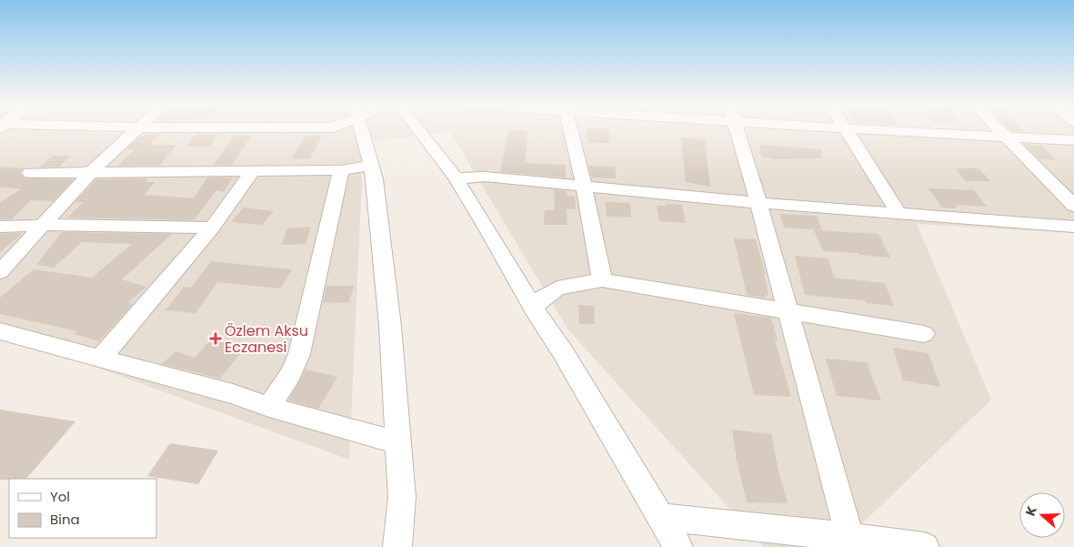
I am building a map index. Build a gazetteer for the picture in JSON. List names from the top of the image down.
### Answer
{
  "places": {
    "health": ["Özlem Aksu Eczanesi"]
  },
  "legend": ["Yol", "Bina"],
  "north": "left"
}
